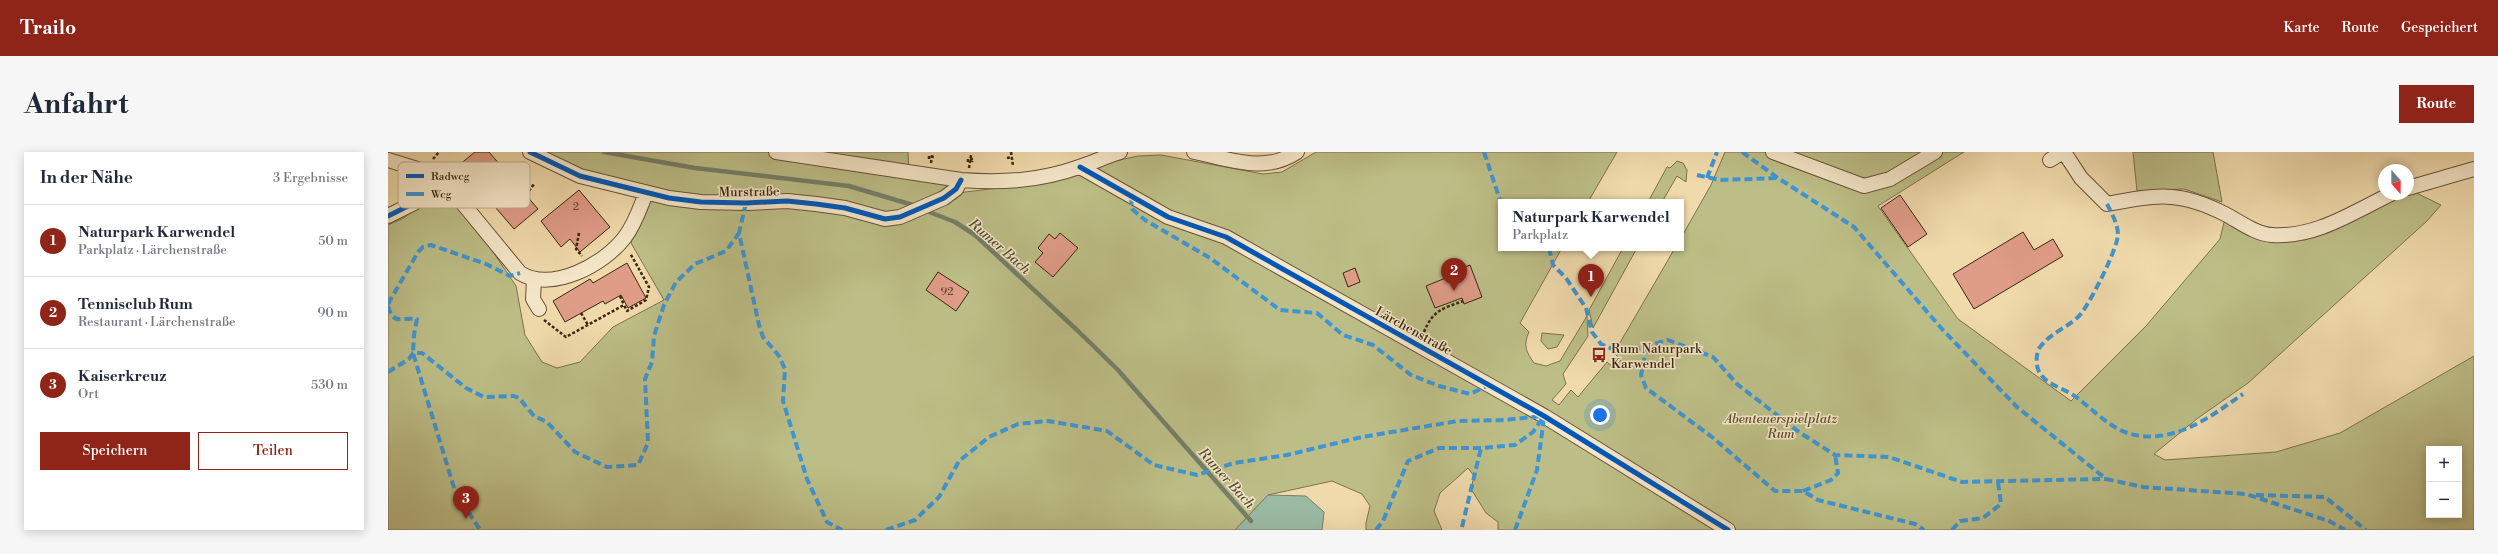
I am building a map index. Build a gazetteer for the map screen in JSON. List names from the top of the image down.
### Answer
{
  "streets": {
    "street": ["Murstraße", "Lärchenstraße"]
  },
  "water": ["Rumer Bach"],
  "parks": ["Abenteuerspielplatz Rum"],
  "places": {
    "bus stop": ["Rum Naturpark Karwendel"]
  },
  "house_numbers": ["2", "92"],
  "legend": ["Radweg", "Weg"],
  "north": "bottom",
  "page": {
    "header": "Trailo",
    "nav": ["Karte", "Route", "Gespeichert"],
    "buttons": [
      "Route",
      ["Speichern", "Teilen"]
    ],
    "title": "Anfahrt",
    "heading": ["In der Nähe", "3 Ergebnisse"],
    "popup": ["Naturpark Karwendel", "Parkplatz"],
    "list": [
      {
        "mark": "1",
        "name": "Naturpark Karwendel",
        "note": "Parkplatz · Lärchenstraße",
        "value": "50 m"
      },
      {
        "mark": "2",
        "name": "Tennisclub Rum",
        "note": "Restaurant · Lärchenstraße",
        "value": "90 m"
      },
      {
        "mark": "3",
        "name": "Kaiserkreuz",
        "note": "Ort",
        "value": "530 m"
      }
    ],
    "pins": ["2", "1", "3"],
    "map_buttons": ["+", "−"]
  }
}
